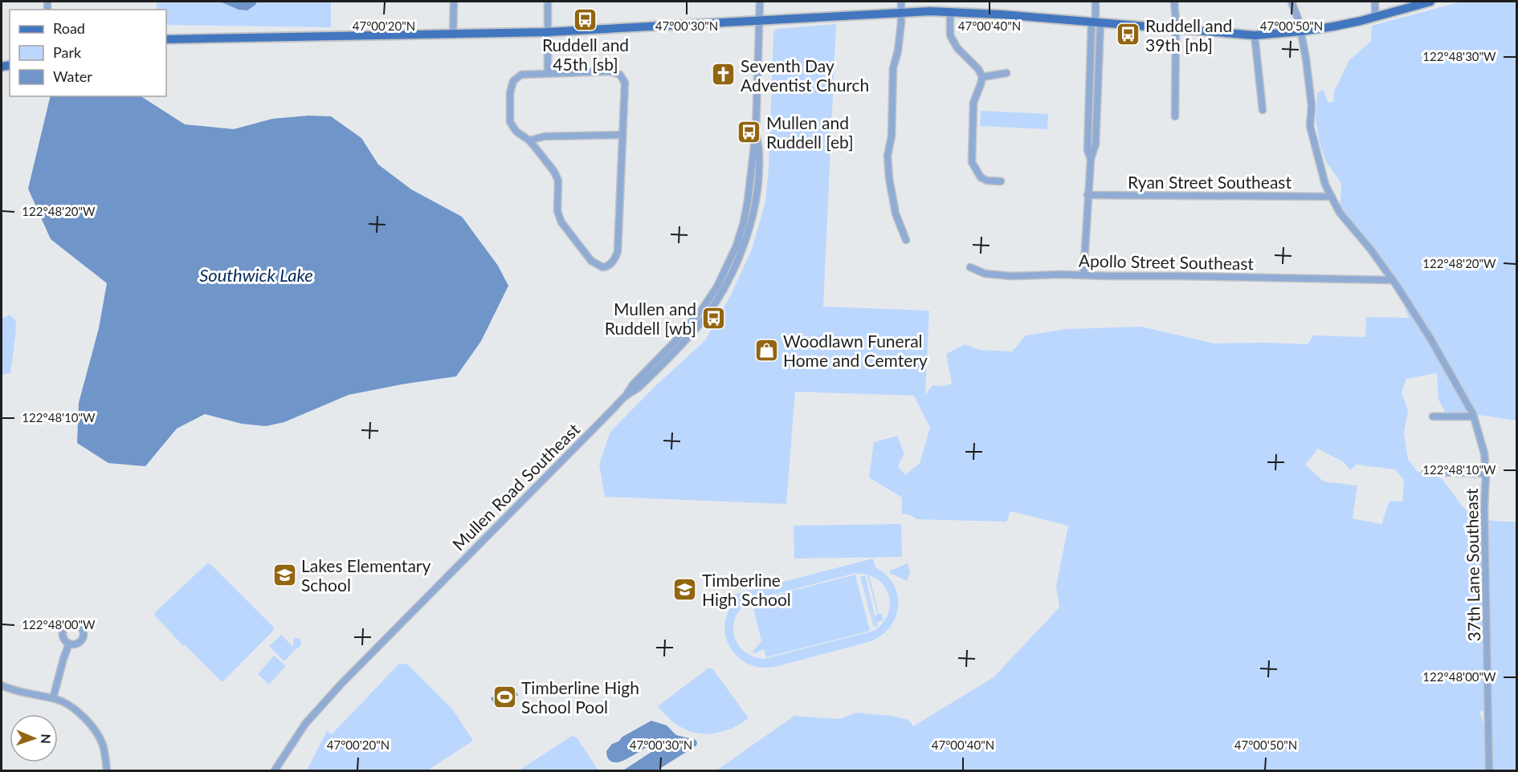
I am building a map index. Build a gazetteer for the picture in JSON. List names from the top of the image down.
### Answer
{
  "streets": {
    "street": [
      "Ryan Street Southeast",
      "Apollo Street Southeast",
      "Mullen Road Southeast",
      "37th Lane Southeast"
    ]
  },
  "crossings": [
    ["Ryan Street Southeast", "37th Lane Southeast"],
    ["Apollo Street Southeast", "37th Lane Southeast"]
  ],
  "water": ["Southwick Lake"],
  "places": {
    "bus stop": [
      "Ruddell and 45th [sb]",
      "Ruddell and 39th [nb]",
      "Mullen and Ruddell [eb]",
      "Mullen and Ruddell [wb]"
    ],
    "church": ["Seventh Day Adventist Church"],
    "shop": ["Woodlawn Funeral Home and Cemtery"],
    "school or university": ["Lakes Elementary School", "Timberline High School"],
    "sports": ["Timberline High School Pool"]
  },
  "legend": ["Road", "Park", "Water"],
  "north": "right",
  "coordinates": [
    "47°00'20\"N",
    "47°00'30\"N",
    "47°00'40\"N",
    "47°00'50\"N",
    "122°48'30\"W",
    "122°48'20\"W",
    "122°48'10\"W",
    "122°48'00\"W"
  ]
}
